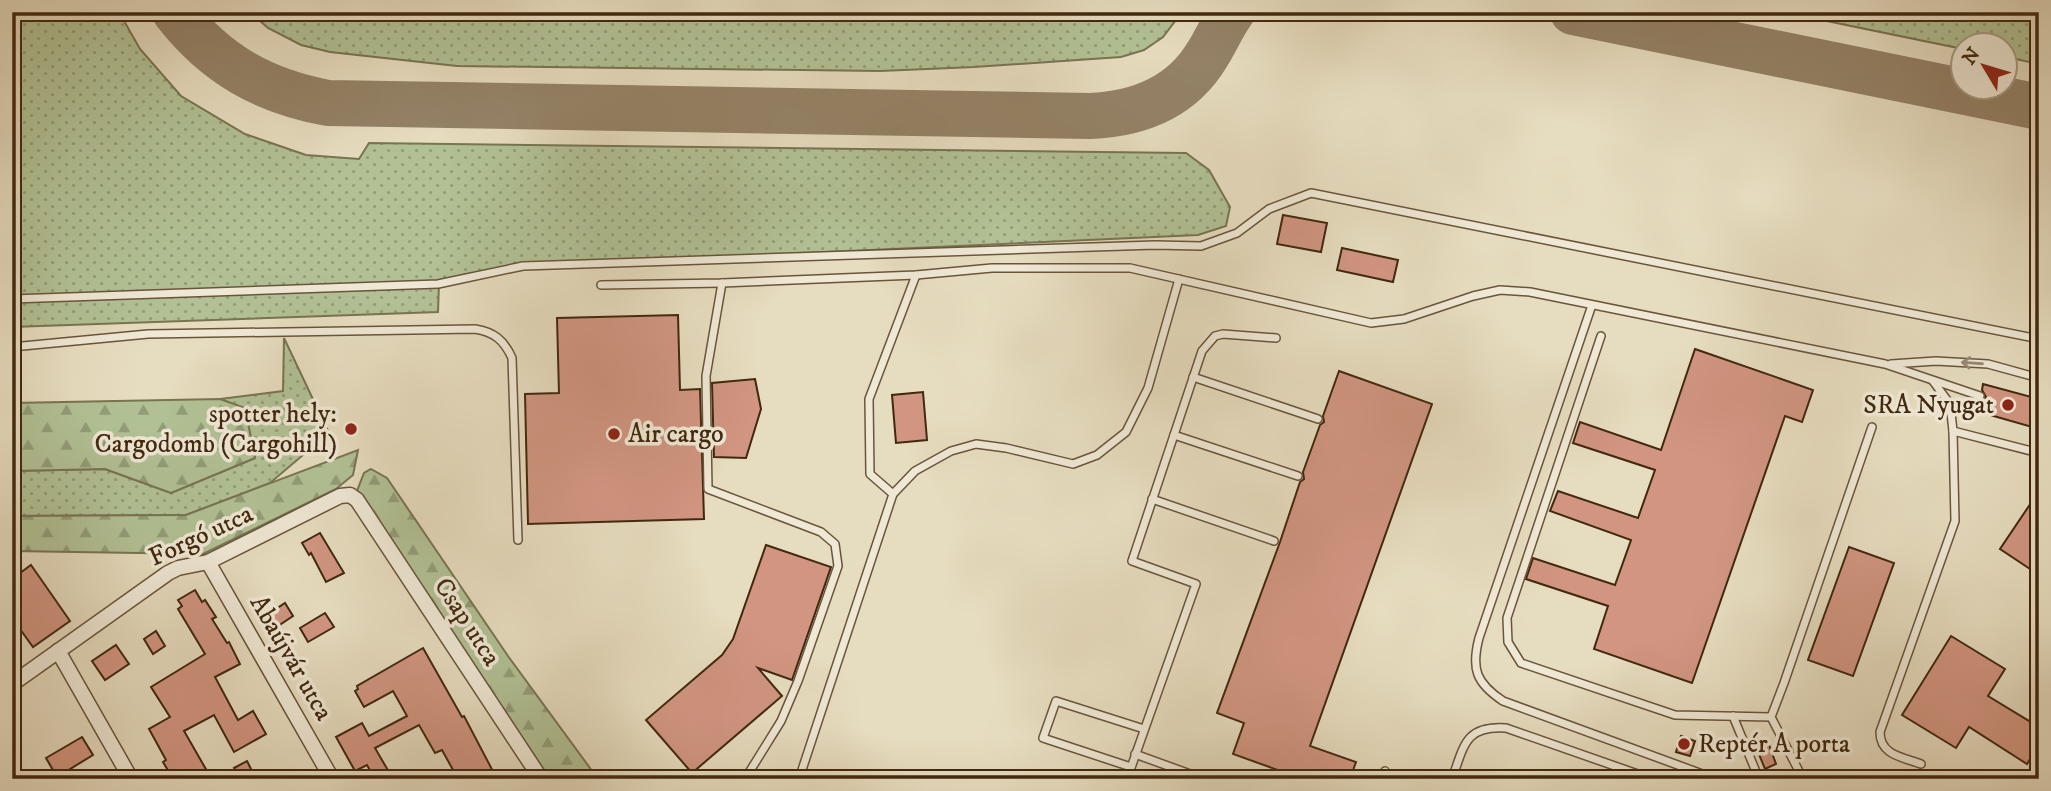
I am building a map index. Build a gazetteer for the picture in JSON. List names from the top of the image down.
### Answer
{
  "streets": {
    "street": ["Forgó utca", "Csap utca", "Abaújvár utca"]
  },
  "crossings": [
    ["Forgó utca", "Csap utca"],
    ["Forgó utca", "Abaújvár utca"]
  ],
  "places": [
    "SRA Nyugat",
    "spotter hely: Cargodomb (Cargohill)",
    "Air cargo",
    "Reptér A porta"
  ],
  "north": "top left"
}
